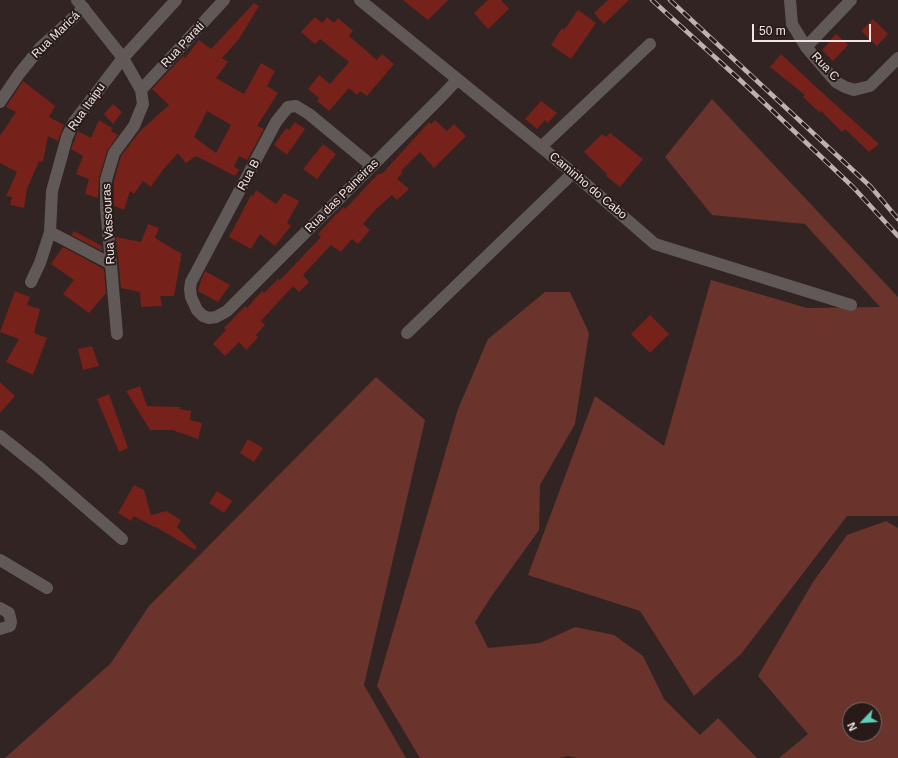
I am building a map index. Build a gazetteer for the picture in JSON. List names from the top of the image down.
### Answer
{
  "streets": {
    "street": [
      "Rua Maricá",
      "Rua Parati",
      "Rua C",
      "Rua Itaipu",
      "Rua B",
      "Caminho do Cabo",
      "Rua das Paineiras",
      "Rua Vassouras"
    ]
  },
  "crossings": [
    ["Rua Maricá", "Rua Vassouras"],
    ["Rua Parati", "Rua Vassouras"],
    ["Rua Itaipu", "Rua Vassouras"],
    ["Rua B", "Rua das Paineiras"],
    ["Caminho do Cabo", "Rua das Paineiras"]
  ],
  "scale_bar": "50 m",
  "north": "bottom left"
}
